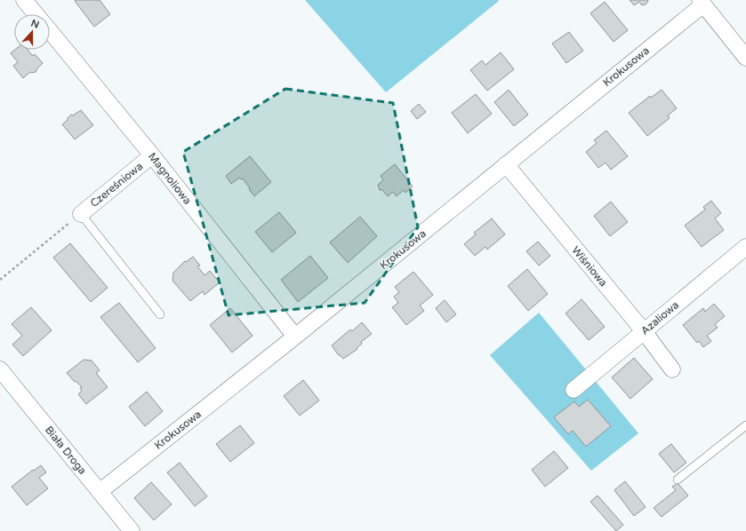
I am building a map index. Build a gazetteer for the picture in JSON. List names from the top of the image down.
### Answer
{
  "streets": {
    "street": [
      "Krokusowa",
      "Magnoliowa",
      "Czereśniowa",
      "Wiśniowa",
      "Azaliowa",
      "Biała Droga"
    ]
  },
  "crossings": [
    ["Krokusowa", "Magnoliowa"],
    ["Krokusowa", "Wiśniowa"],
    ["Krokusowa", "Biała Droga"],
    ["Magnoliowa", "Czereśniowa"],
    ["Wiśniowa", "Azaliowa"]
  ],
  "north": "top"
}
